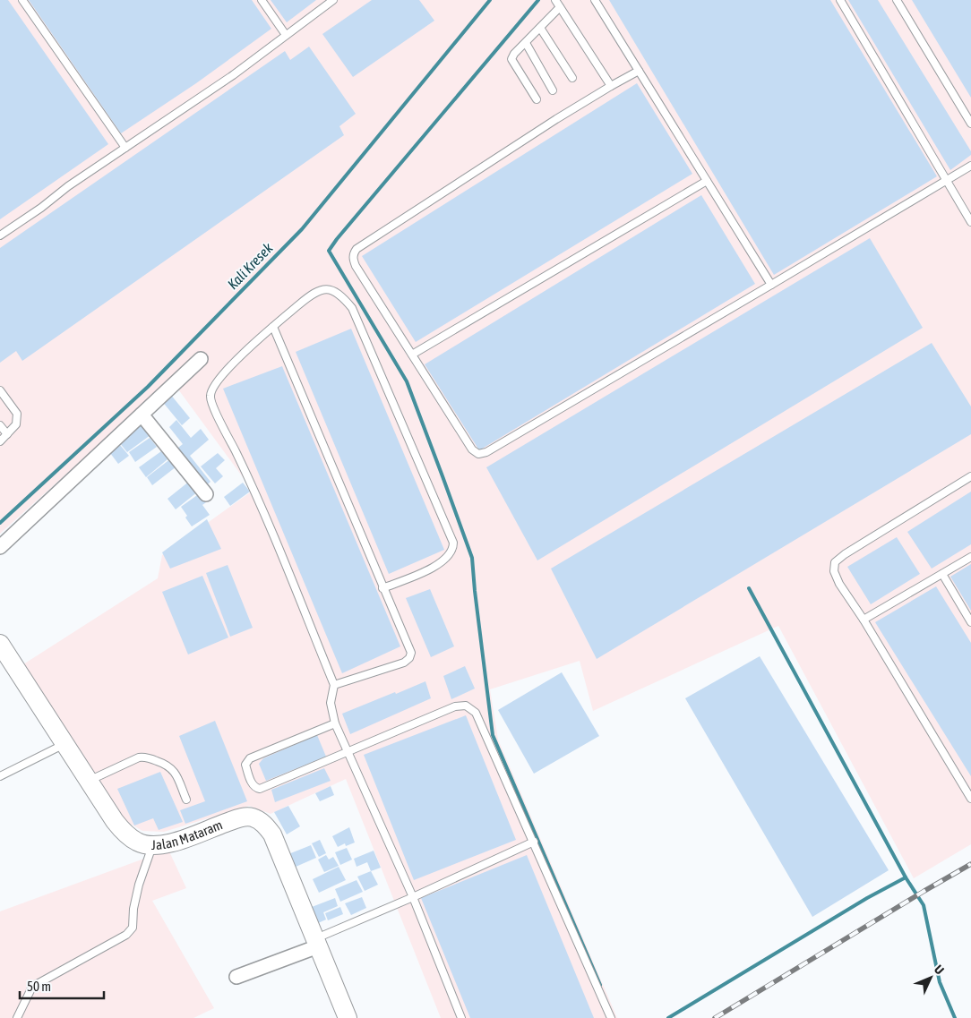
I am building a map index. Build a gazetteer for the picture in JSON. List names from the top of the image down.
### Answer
{
  "streets": {
    "main road": ["Jalan Mataram"]
  },
  "water": ["Kali Kresek"],
  "scale_bar": "50 m",
  "north": "top right"
}
